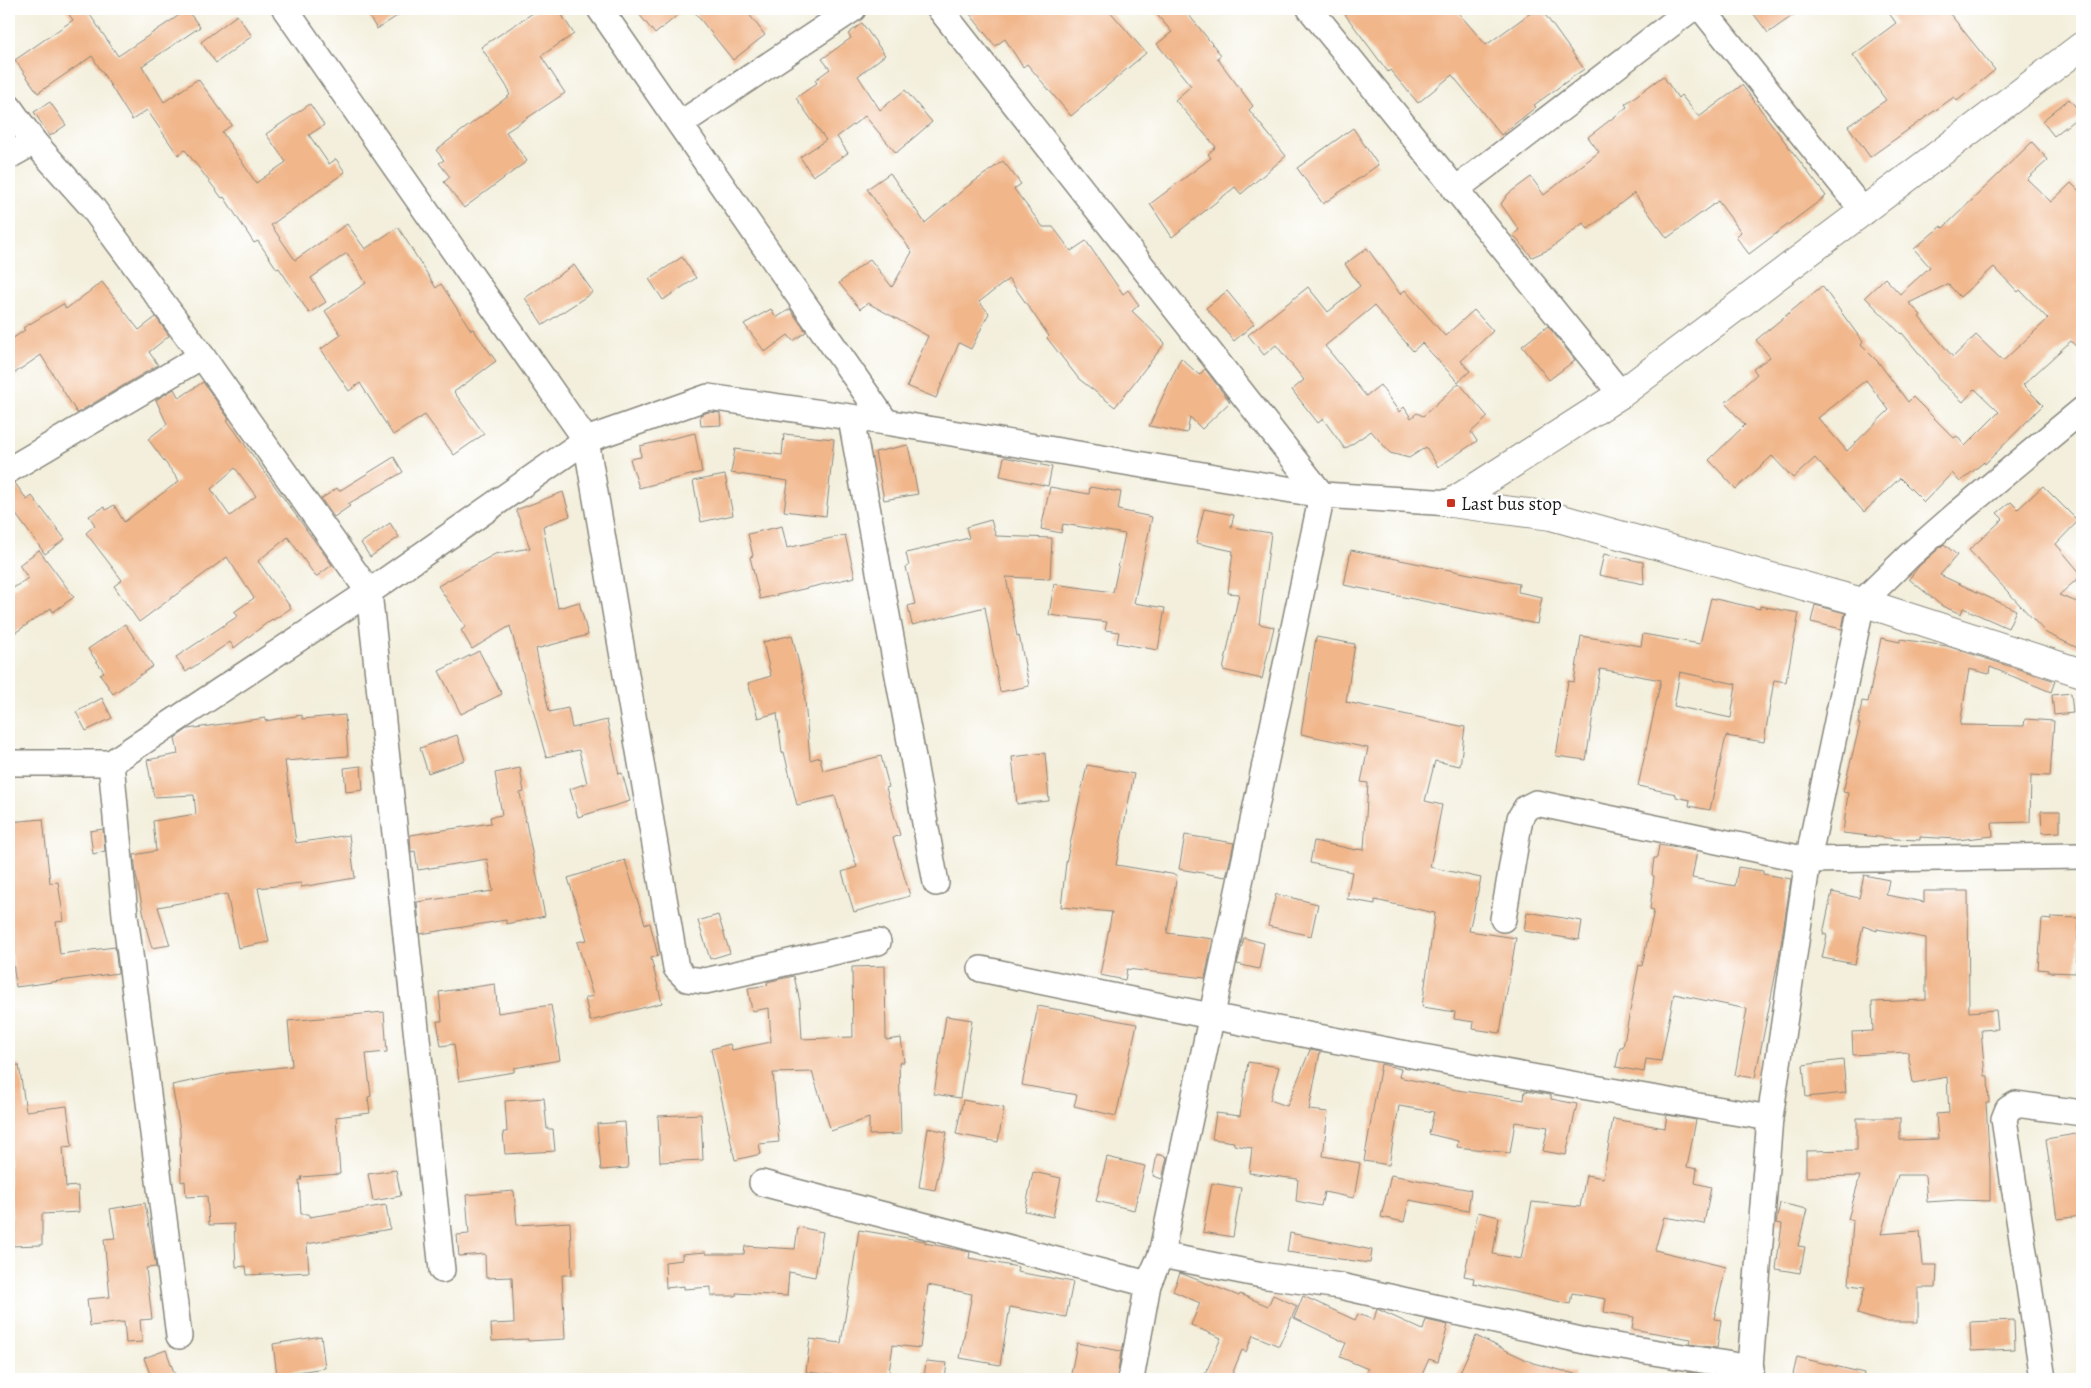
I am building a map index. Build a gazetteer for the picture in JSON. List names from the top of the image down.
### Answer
{
  "places": {
    "transit": ["Last bus stop"]
  }
}
